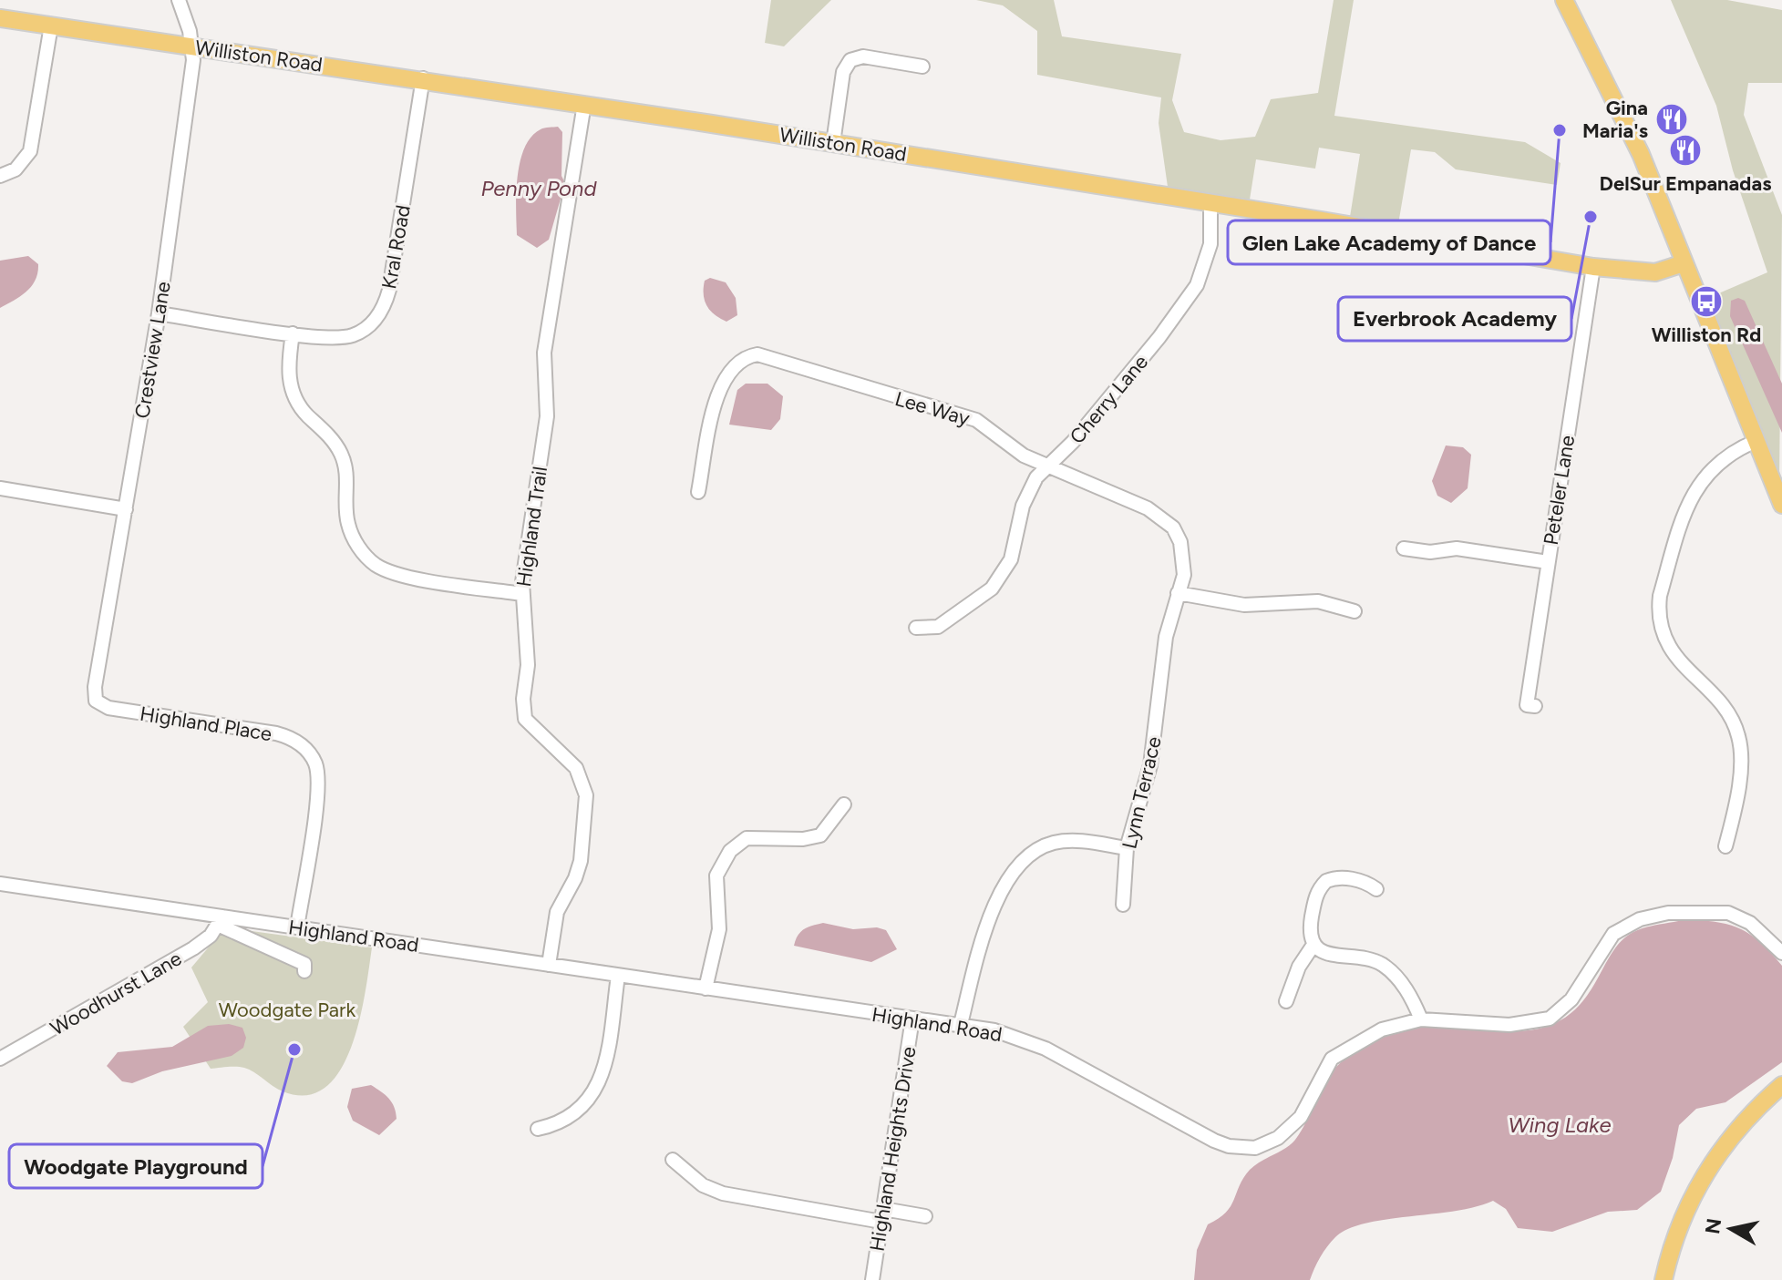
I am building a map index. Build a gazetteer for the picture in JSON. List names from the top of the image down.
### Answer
{
  "streets": {
    "main road": ["Williston Road"],
    "street": [
      "Kral Road",
      "Crestview Lane",
      "Cherry Lane",
      "Lee Way",
      "Peteler Lane",
      "Highland Trail",
      "Highland Place",
      "Lynn Terrace",
      "Highland Road",
      "Woodhurst Lane",
      "Highland Heights Drive"
    ]
  },
  "crossings": [
    ["Williston Road", "Kral Road"],
    ["Williston Road", "Crestview Lane"],
    ["Williston Road", "Cherry Lane"],
    ["Williston Road", "Peteler Lane"],
    ["Williston Road", "Highland Trail"],
    ["Kral Road", "Crestview Lane"],
    ["Crestview Lane", "Highland Place"],
    ["Cherry Lane", "Lee Way"],
    ["Lee Way", "Lynn Terrace"],
    ["Highland Trail", "Highland Road"],
    ["Highland Place", "Highland Road"],
    ["Highland Road", "Woodhurst Lane"],
    ["Highland Road", "Highland Heights Drive"]
  ],
  "water": ["Penny Pond", "Wing Lake"],
  "parks": ["Woodgate Park"],
  "places": {
    "restaurant": ["Gina Maria's", "DelSur Empanadas"],
    "other": ["Glen Lake Academy of Dance", "Everbrook Academy", "Woodgate Playground"],
    "bus stop": ["Williston Rd"]
  },
  "north": "left"
}
